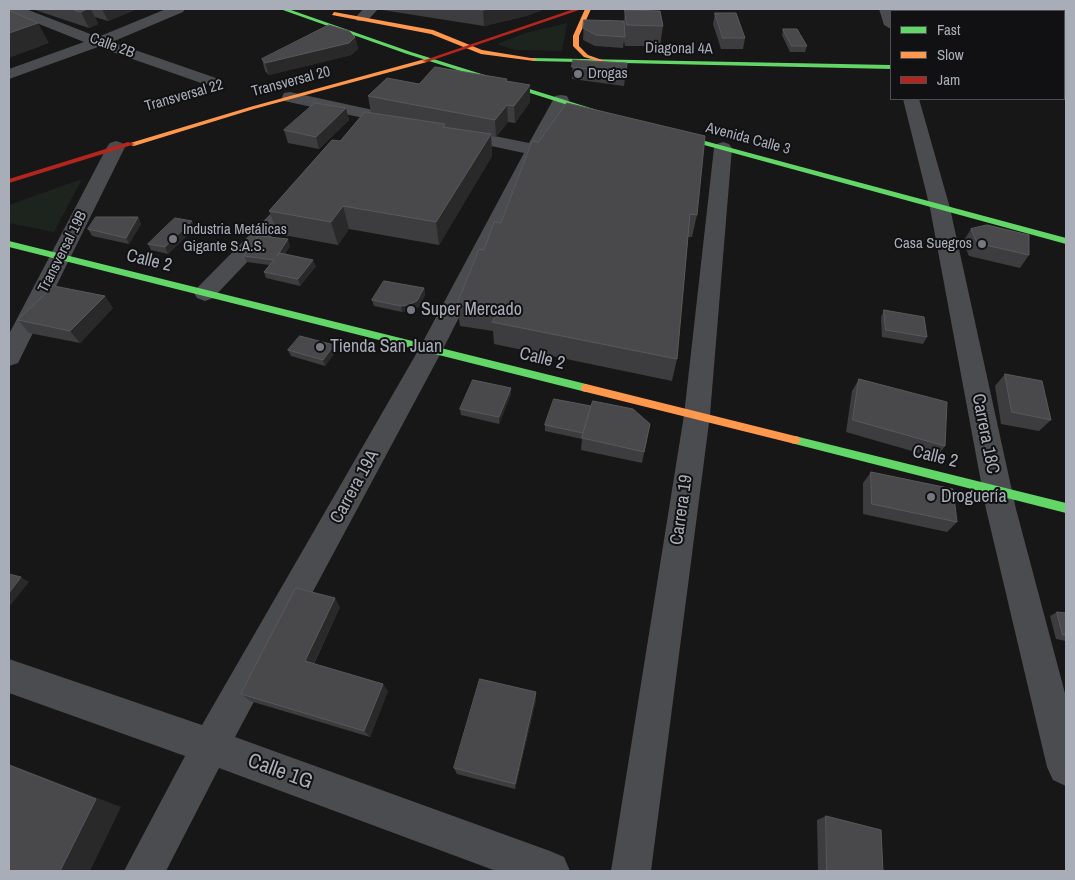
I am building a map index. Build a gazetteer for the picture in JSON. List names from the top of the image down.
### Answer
{
  "streets": {
    "street": [
      "Calle 2B",
      "Diagonal 4A",
      "Transversal 20",
      "Avenida Calle 3",
      "Transversal 19B",
      "Calle 2",
      "Carrera 18C",
      "Carrera 19A",
      "Carrera 19",
      "Calle 1G"
    ]
  },
  "crossings": [
    ["Diagonal 4A", "Transversal 20"],
    ["Transversal 20", "Transversal 19B"],
    ["Avenida Calle 3", "Carrera 18C"],
    ["Avenida Calle 3", "Carrera 19"],
    ["Transversal 19B", "Calle 2"],
    ["Calle 2", "Carrera 18C"],
    ["Calle 2", "Carrera 19A"],
    ["Calle 2", "Carrera 19"],
    ["Carrera 19A", "Calle 1G"]
  ],
  "places": [
    "Drogas",
    "Industria Metálicas Gigante S.A.S.",
    "Casa Suegros",
    "Super Mercado",
    "Tienda San Juan",
    "Droguería"
  ],
  "legend": ["Fast", "Slow", "Jam"]
}
